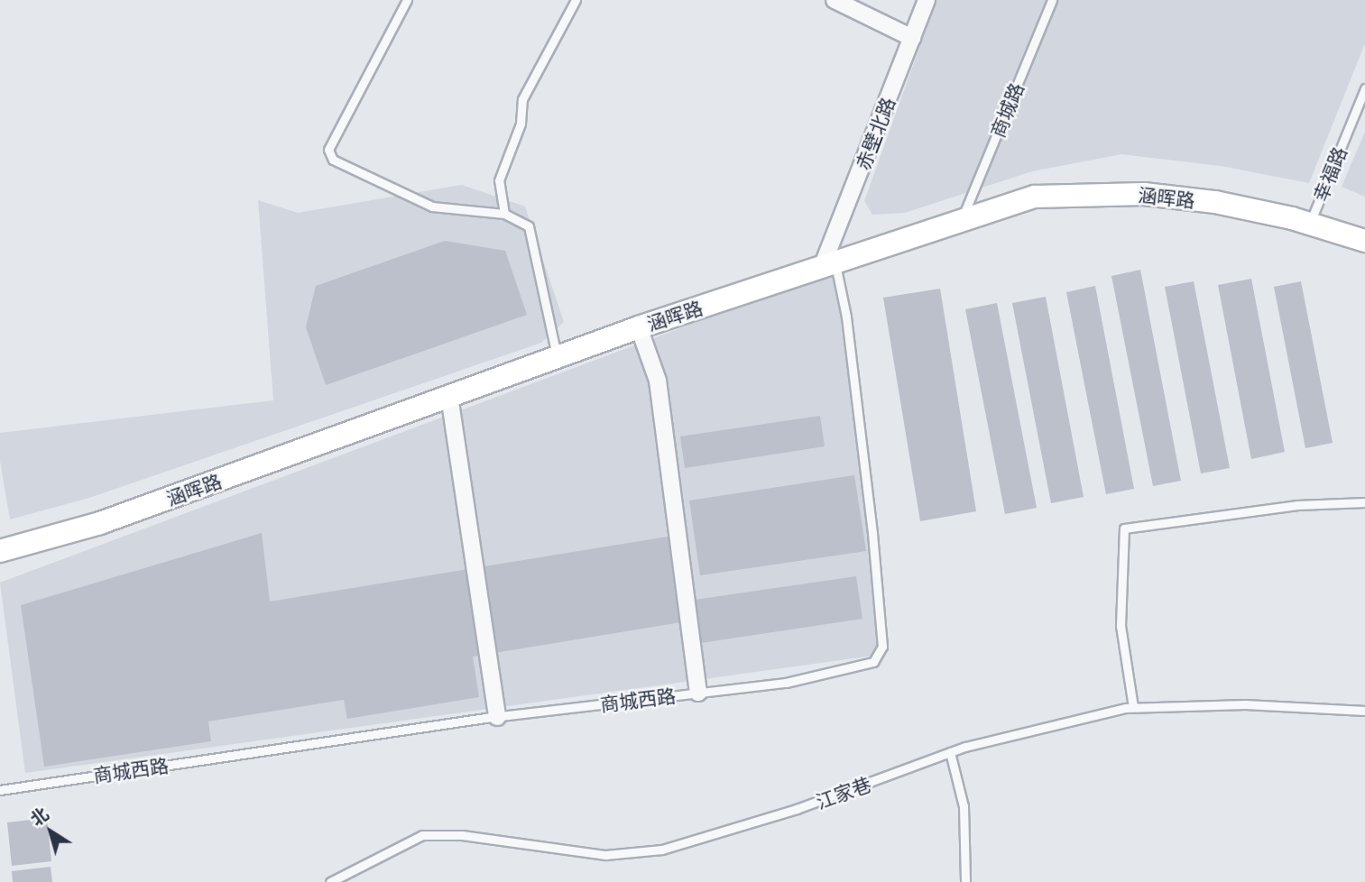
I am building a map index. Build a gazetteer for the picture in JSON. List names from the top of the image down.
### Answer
{
  "streets": {
    "street": ["赤壁北路", "涵晖路"],
    "lane": [
      "商城路",
      "幸福路",
      "商城西路",
      "江家巷"
    ]
  },
  "crossings": [
    ["商城路", "涵晖路"],
    ["赤壁北路", "涵晖路"],
    ["赤壁北路", "商城西路"],
    ["幸福路", "涵晖路"],
    ["涵晖路", "商城西路"]
  ],
  "north": "top left"
}
